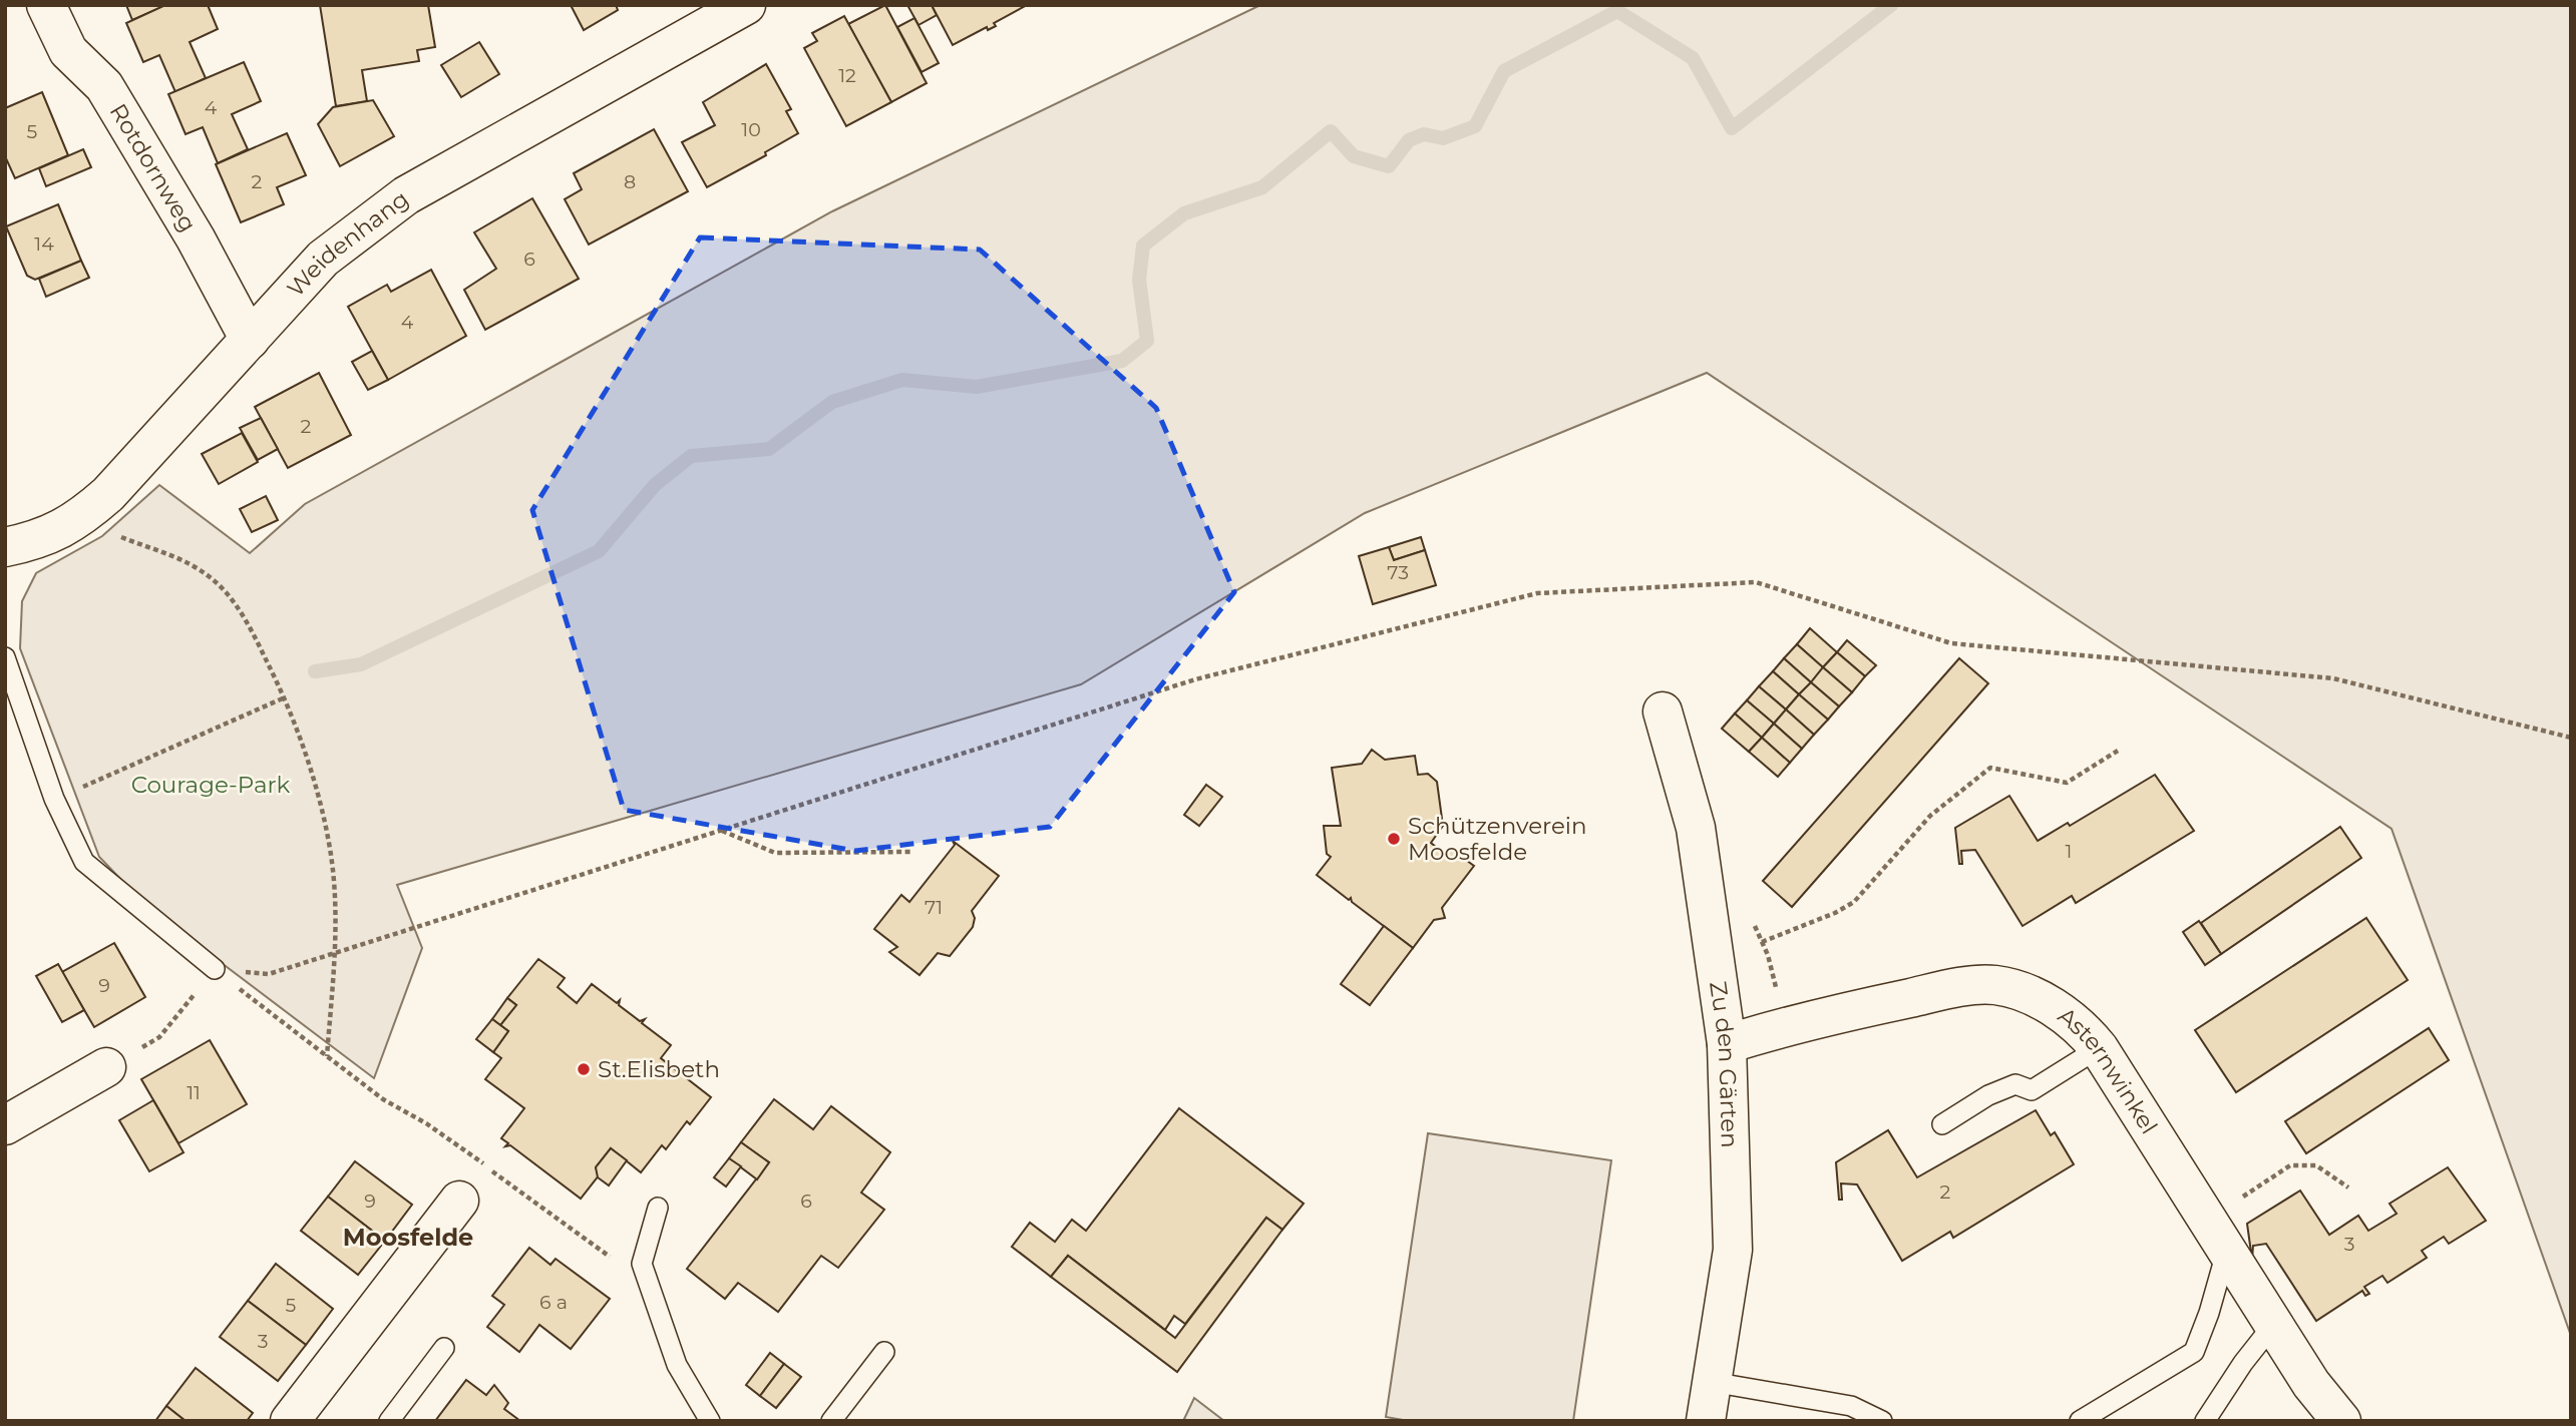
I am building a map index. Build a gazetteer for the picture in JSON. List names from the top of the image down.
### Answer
{
  "streets": {
    "street": [
      "Rotdornweg",
      "Weidenhang",
      "Zu den Gärten",
      "Asternwinkel"
    ]
  },
  "crossings": [
    ["Rotdornweg", "Weidenhang"],
    ["Zu den Gärten", "Asternwinkel"]
  ],
  "districts": ["Moosfelde"],
  "parks": ["Courage-Park"],
  "places": ["Schützenverein Moosfelde", "St.Elisbeth"],
  "house_numbers": [
    "12",
    "4",
    "10",
    "5",
    "2",
    "8",
    "14",
    "6",
    "4",
    "2",
    "73",
    "1",
    "71",
    "9",
    "11",
    "2",
    "9",
    "6",
    "3",
    "6 a",
    "5",
    "3"
  ]
}
